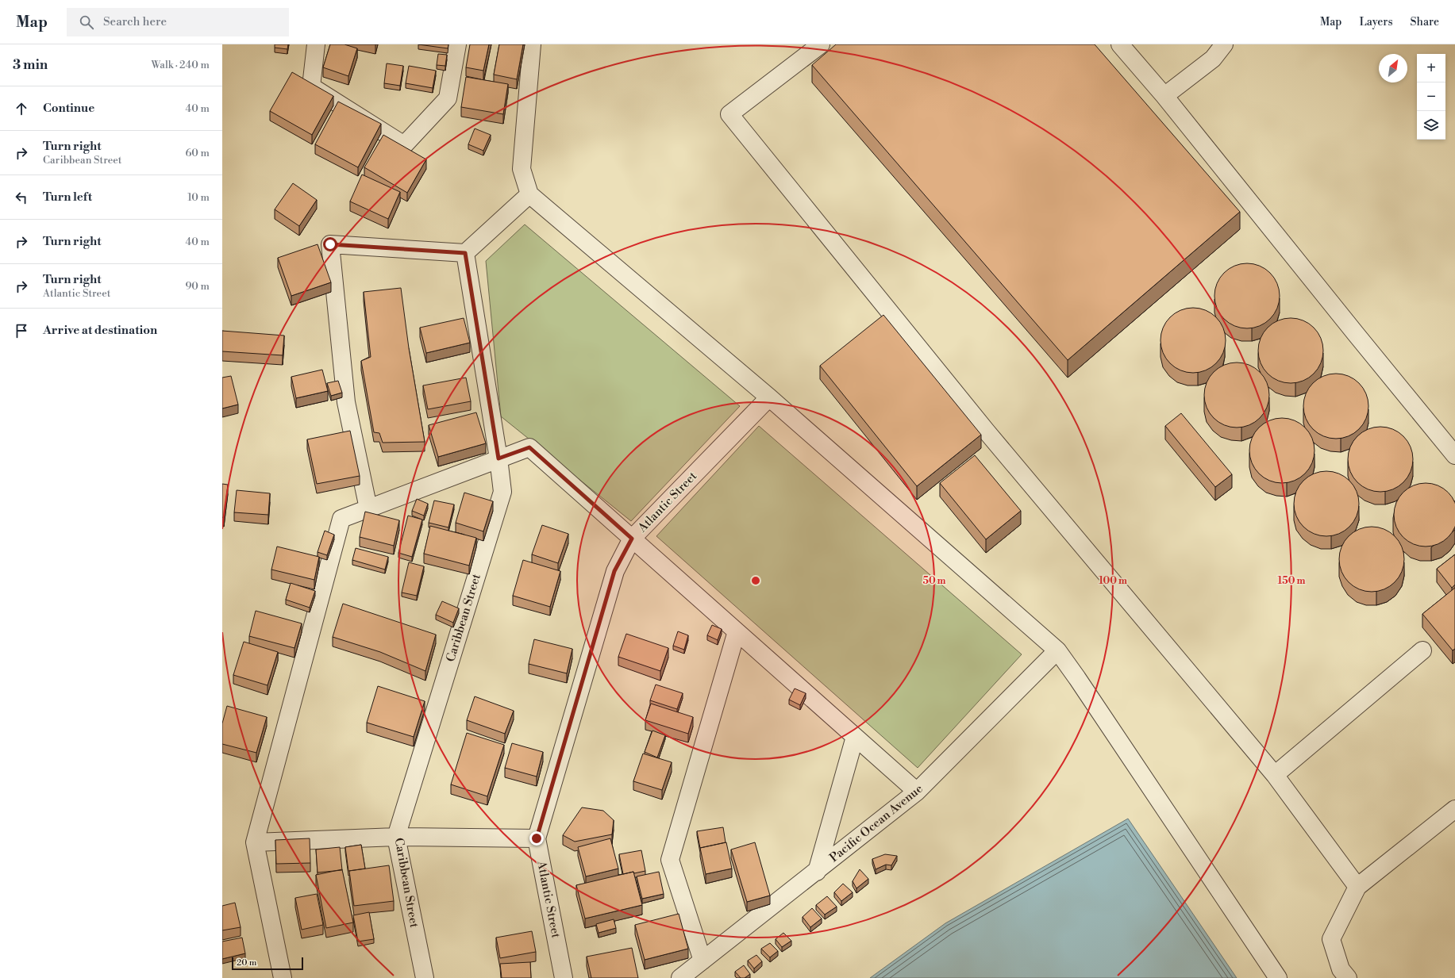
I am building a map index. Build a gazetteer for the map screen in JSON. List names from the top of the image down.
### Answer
{
  "streets": {
    "street": ["Atlantic Street", "Caribbean Street", "Pacific Ocean Avenue"]
  },
  "scale_bar": "20 m",
  "north": "top right",
  "page": {
    "header": "Map",
    "search": "Search here",
    "nav": ["Map", "Layers", "Share"],
    "heading": ["3 min", "Walk · 240 m"],
    "map_buttons": ["+", "−"],
    "list": [
      ["Continue", "40 m"],
      ["Turn right", "Caribbean Street", "60 m"],
      ["Turn left", "10 m"],
      ["Turn right", "40 m"],
      ["Turn right", "Atlantic Street", "90 m"],
      "Arrive at destination"
    ],
    "scale": "20 m"
  },
  "rings": ["50 m", "100 m", "150 m"]
}
